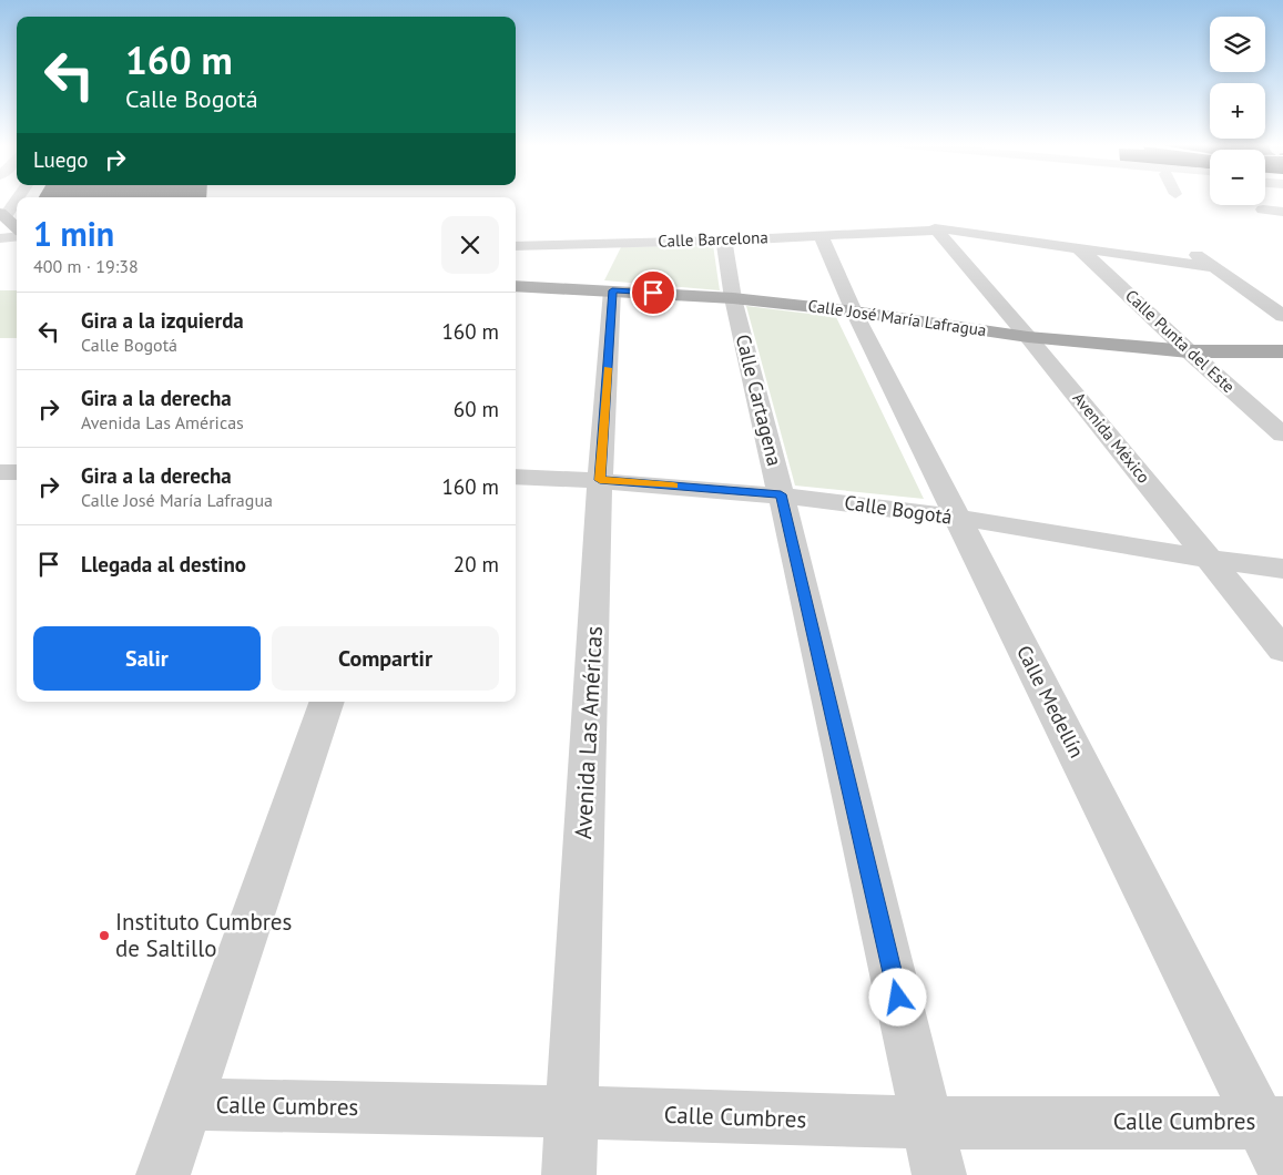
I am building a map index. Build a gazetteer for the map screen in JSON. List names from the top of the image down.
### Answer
{
  "streets": {
    "main road": ["Calle José María Lafragua"],
    "street": [
      "Calle Barcelona",
      "Calle Punta del Este",
      "Calle Cartagena",
      "Avenida México",
      "Calle Bogotá",
      "Calle Medellín",
      "Avenida Las Américas",
      "Calle Cumbres"
    ]
  },
  "crossings": [
    ["Calle Barcelona", "Calle Punta del Este"],
    ["Calle Barcelona", "Calle Cartagena"],
    ["Calle Barcelona", "Avenida México"],
    ["Calle Barcelona", "Calle Medellín"],
    ["Calle José María Lafragua", "Calle Punta del Este"],
    ["Calle José María Lafragua", "Calle Cartagena"],
    ["Calle José María Lafragua", "Avenida México"],
    ["Calle José María Lafragua", "Calle Medellín"],
    ["Calle José María Lafragua", "Avenida Las Américas"],
    ["Calle Cartagena", "Calle Bogotá"],
    ["Calle Cartagena", "Calle Cumbres"],
    ["Avenida México", "Calle Bogotá"],
    ["Calle Bogotá", "Calle Medellín"],
    ["Calle Bogotá", "Avenida Las Américas"],
    ["Calle Medellín", "Calle Cumbres"],
    ["Avenida Las Américas", "Calle Cumbres"]
  ],
  "places": ["Instituto Cumbres de Saltillo"],
  "page": {
    "map_buttons": ["+", "−"],
    "turn": ["160 m", "Calle Bogotá"],
    "then": "Luego",
    "heading": ["1 min", "400 m · 19:38"],
    "list": [
      {
        "name": "Gira a la izquierda",
        "note": "Calle Bogotá",
        "value": "160 m"
      },
      {
        "name": "Gira a la derecha",
        "note": "Avenida Las Américas",
        "value": "60 m"
      },
      {
        "name": "Gira a la derecha",
        "note": "Calle José María Lafragua",
        "value": "160 m"
      },
      {
        "name": "Llegada al destino",
        "value": "20 m"
      }
    ],
    "buttons": ["Salir", "Compartir"]
  }
}
